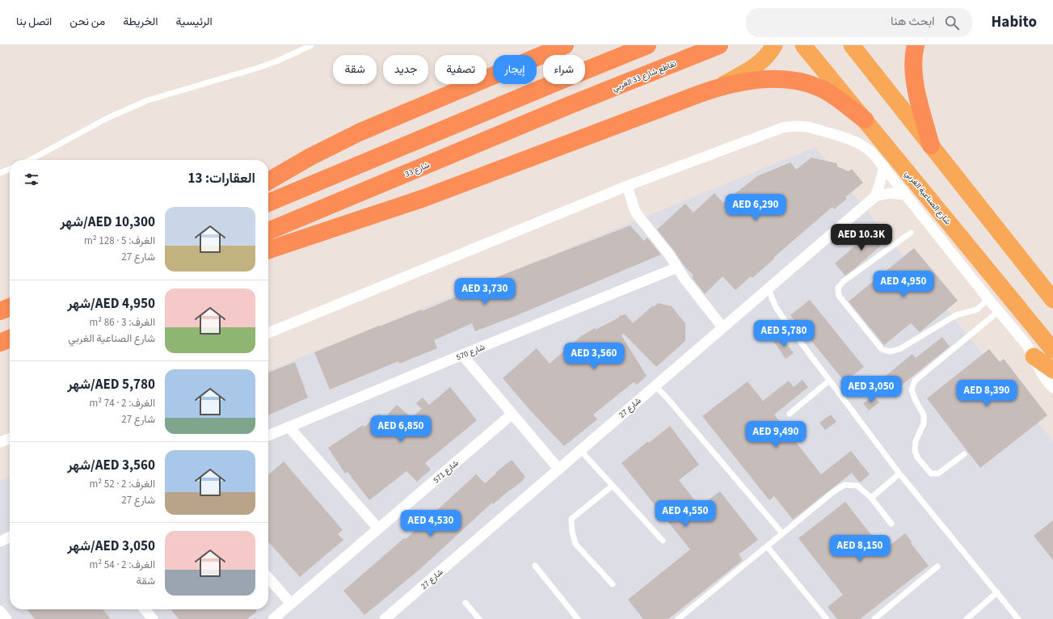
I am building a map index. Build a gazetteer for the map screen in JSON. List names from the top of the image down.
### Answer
{
  "streets": {
    "highway": ["تقاطع شارع 33 الغربي", "شارع 33"],
    "main road": ["شارع الصناعية الغربي"],
    "street": ["شارع 570", "شارع 27", "شارع 571"]
  },
  "crossings": [
    ["تقاطع شارع 33 الغربي", "شارع 33"],
    ["شارع الصناعية الغربي", "شارع 27"]
  ],
  "page": {
    "header": "Habito",
    "search": "ابحث هنا",
    "nav": [
      "الرئيسية",
      "الخريطة",
      "من نحن",
      "اتصل بنا"
    ],
    "chip": [
      "شراء",
      "إيجار",
      "تصفية",
      "جديد",
      "شقة"
    ],
    "heading": "العقارات: 13",
    "price": [
      "AED 6,290",
      "AED 10.3K",
      "AED 4,950",
      "AED 3,730",
      "AED 5,780",
      "AED 3,560",
      "AED 3,050",
      "AED 8,390",
      "AED 6,850",
      "AED 9,490",
      "AED 4,550",
      "AED 4,530",
      "AED 8,150"
    ],
    "list": [
      {
        "name": "AED 10,300/شهر",
        "note": "الغرف: 5 · 128 m² · شارع 27"
      },
      {
        "name": "AED 4,950/شهر",
        "note": "الغرف: 3 · 86 m² · شارع الصناعية الغربي"
      },
      {
        "name": "AED 5,780/شهر",
        "note": "الغرف: 2 · 74 m² · شارع 27"
      },
      {
        "name": "AED 3,560/شهر",
        "note": "الغرف: 2 · 52 m² · شارع 27"
      },
      {
        "name": "AED 3,050/شهر",
        "note": "الغرف: 2 · 54 m² · شقة"
      }
    ]
  }
}
